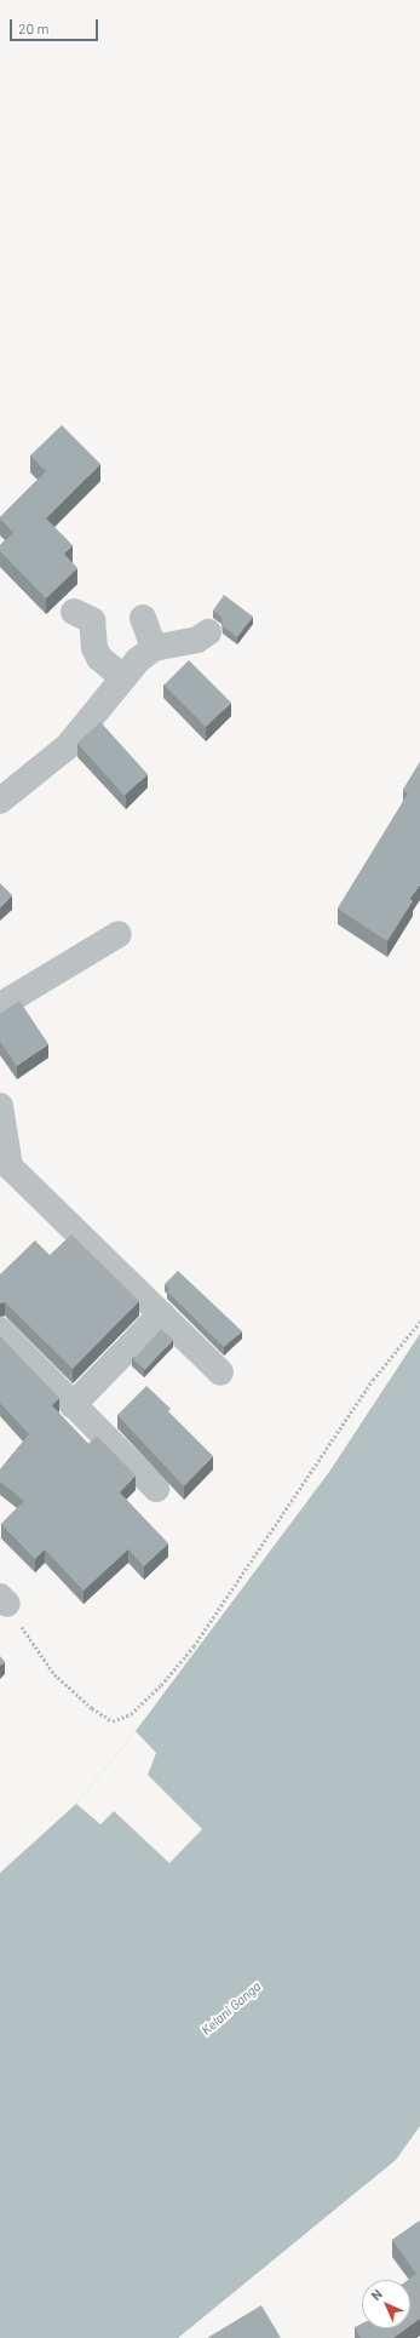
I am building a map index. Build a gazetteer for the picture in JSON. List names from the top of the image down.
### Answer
{
  "water": ["Kelani Ganga"],
  "scale_bar": "20 m",
  "north": "top left"
}
